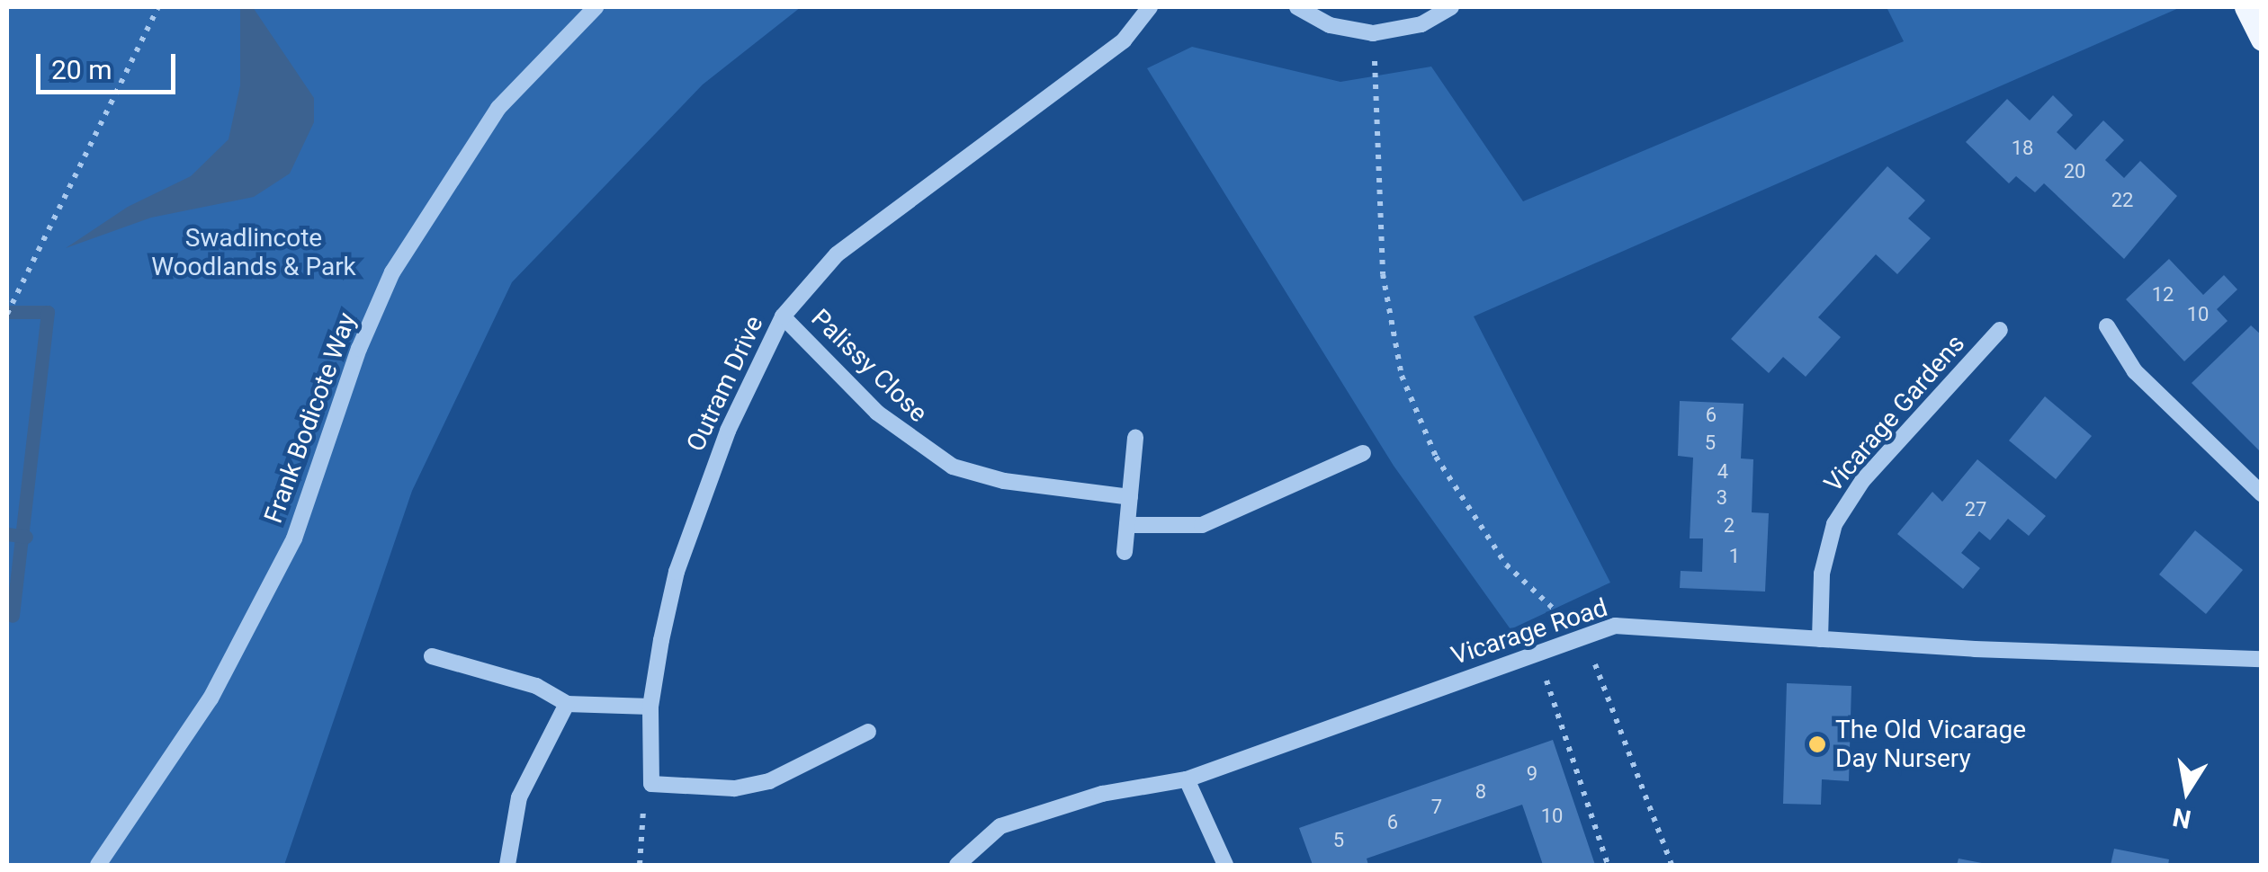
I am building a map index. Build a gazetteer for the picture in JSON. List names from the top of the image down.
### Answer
{
  "streets": {
    "street": [
      "Palissy Close",
      "Outram Drive",
      "Vicarage Gardens",
      "Frank Bodicote Way",
      "Vicarage Road"
    ]
  },
  "crossings": [
    ["Palissy Close", "Outram Drive"],
    ["Vicarage Gardens", "Vicarage Road"]
  ],
  "parks": ["Swadlincote Woodlands & Park"],
  "places": ["The Old Vicarage Day Nursery"],
  "house_numbers": [
    "18",
    "20",
    "22",
    "12",
    "10",
    "6",
    "5",
    "4",
    "3",
    "27",
    "2",
    "1",
    "9",
    "8",
    "7",
    "10",
    "6",
    "5"
  ],
  "scale_bar": "20 m",
  "north": "bottom"
}
